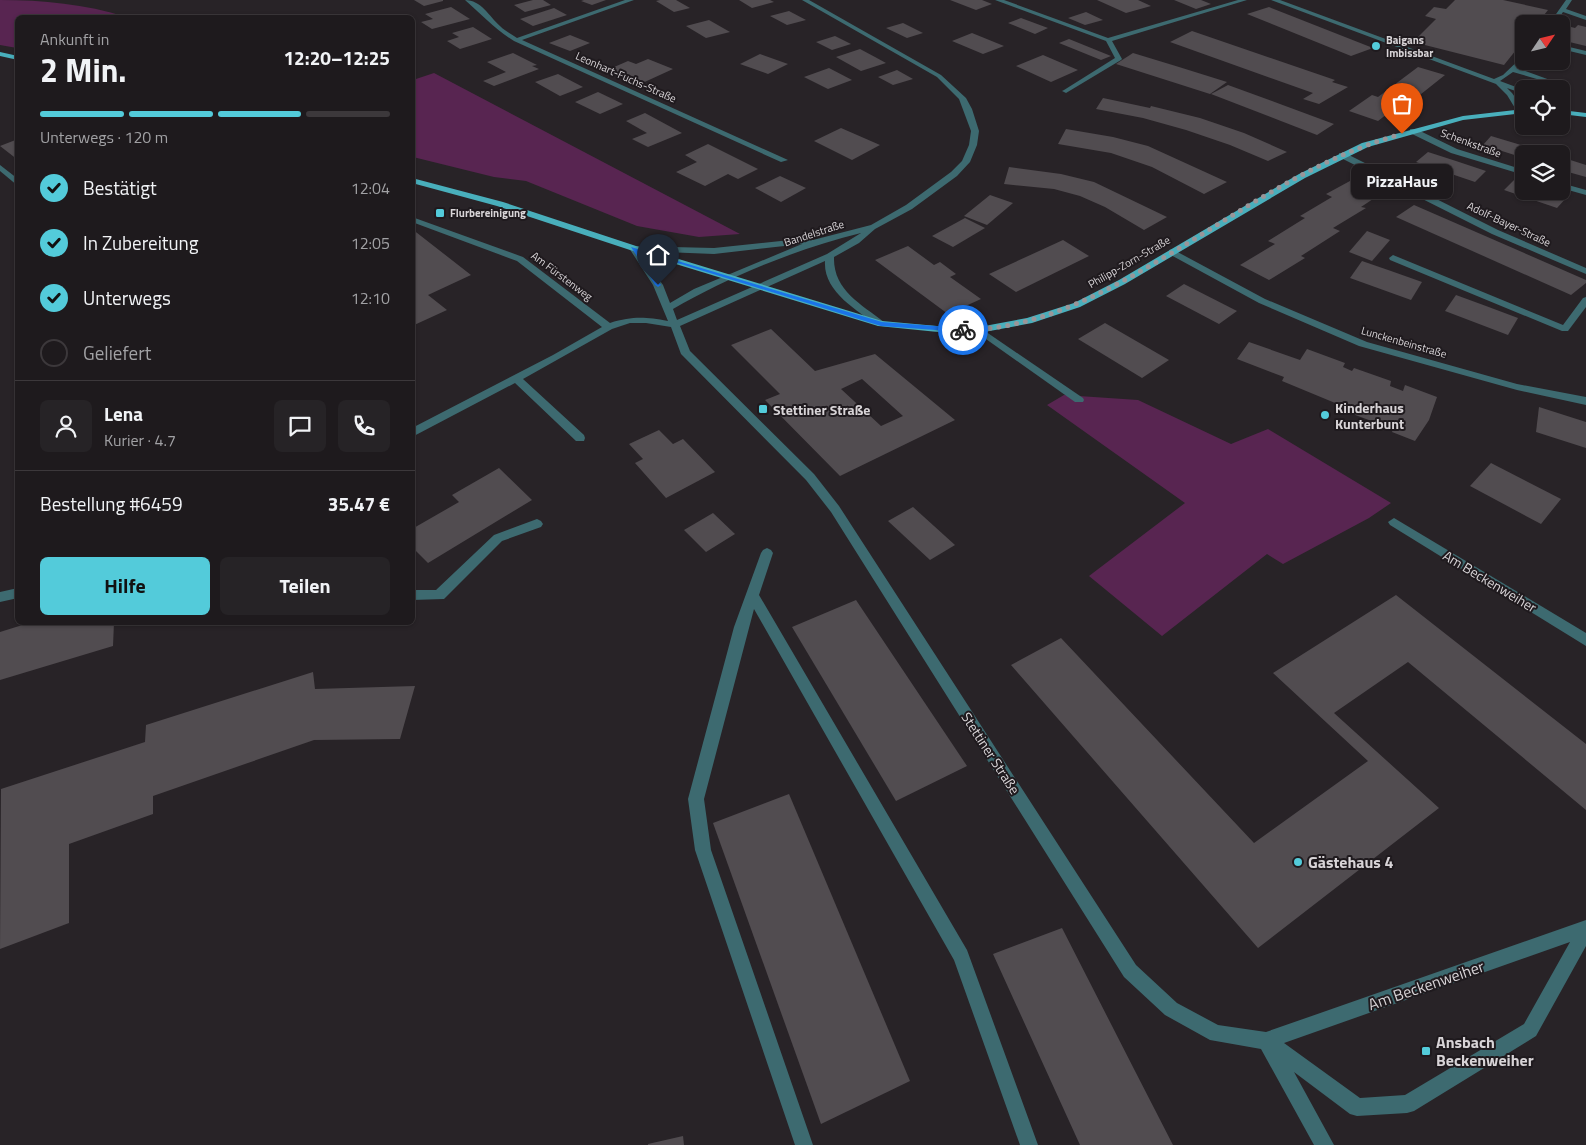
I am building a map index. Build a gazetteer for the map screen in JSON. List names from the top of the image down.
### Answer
{
  "streets": {
    "main road": ["Philipp-Zorn-Straße"],
    "street": [
      "Leonhart-Fuchs-Straße",
      "Schenkstraße",
      "Adolf-Bayer-Straße",
      "Bandelstraße",
      "Am Fürstenweg",
      "Lunckenbeinstraße",
      "Am Beckenweiher",
      "Stettiner Straße"
    ]
  },
  "crossings": [
    ["Schenkstraße", "Philipp-Zorn-Straße"],
    ["Adolf-Bayer-Straße", "Philipp-Zorn-Straße"],
    ["Bandelstraße", "Philipp-Zorn-Straße"],
    ["Philipp-Zorn-Straße", "Lunckenbeinstraße"],
    ["Am Beckenweiher", "Stettiner Straße"]
  ],
  "places": {
    "other": [
      "Baigans Imbissbar",
      "PizzaHaus",
      "Kinderhaus Kunterbunt",
      "Gästehaus 4"
    ],
    "transit": ["Flurbereinigung", "Stettiner Straße", "Ansbach Beckenweiher"]
  },
  "north": "top right",
  "page": {
    "heading": ["2 Min.", "Ankunft in", "12:20–12:25"],
    "panel": [
      "Lena",
      "Kurier · 4.7",
      "Bestellung #6459",
      "35.47 €"
    ],
    "bar": "Unterwegs · 120 m",
    "list": [
      ["Bestätigt", "12:04"],
      ["In Zubereitung", "12:05"],
      ["Unterwegs", "12:10"],
      "Geliefert"
    ],
    "bubble": "PizzaHaus",
    "buttons": ["Hilfe", "Teilen"]
  }
}
